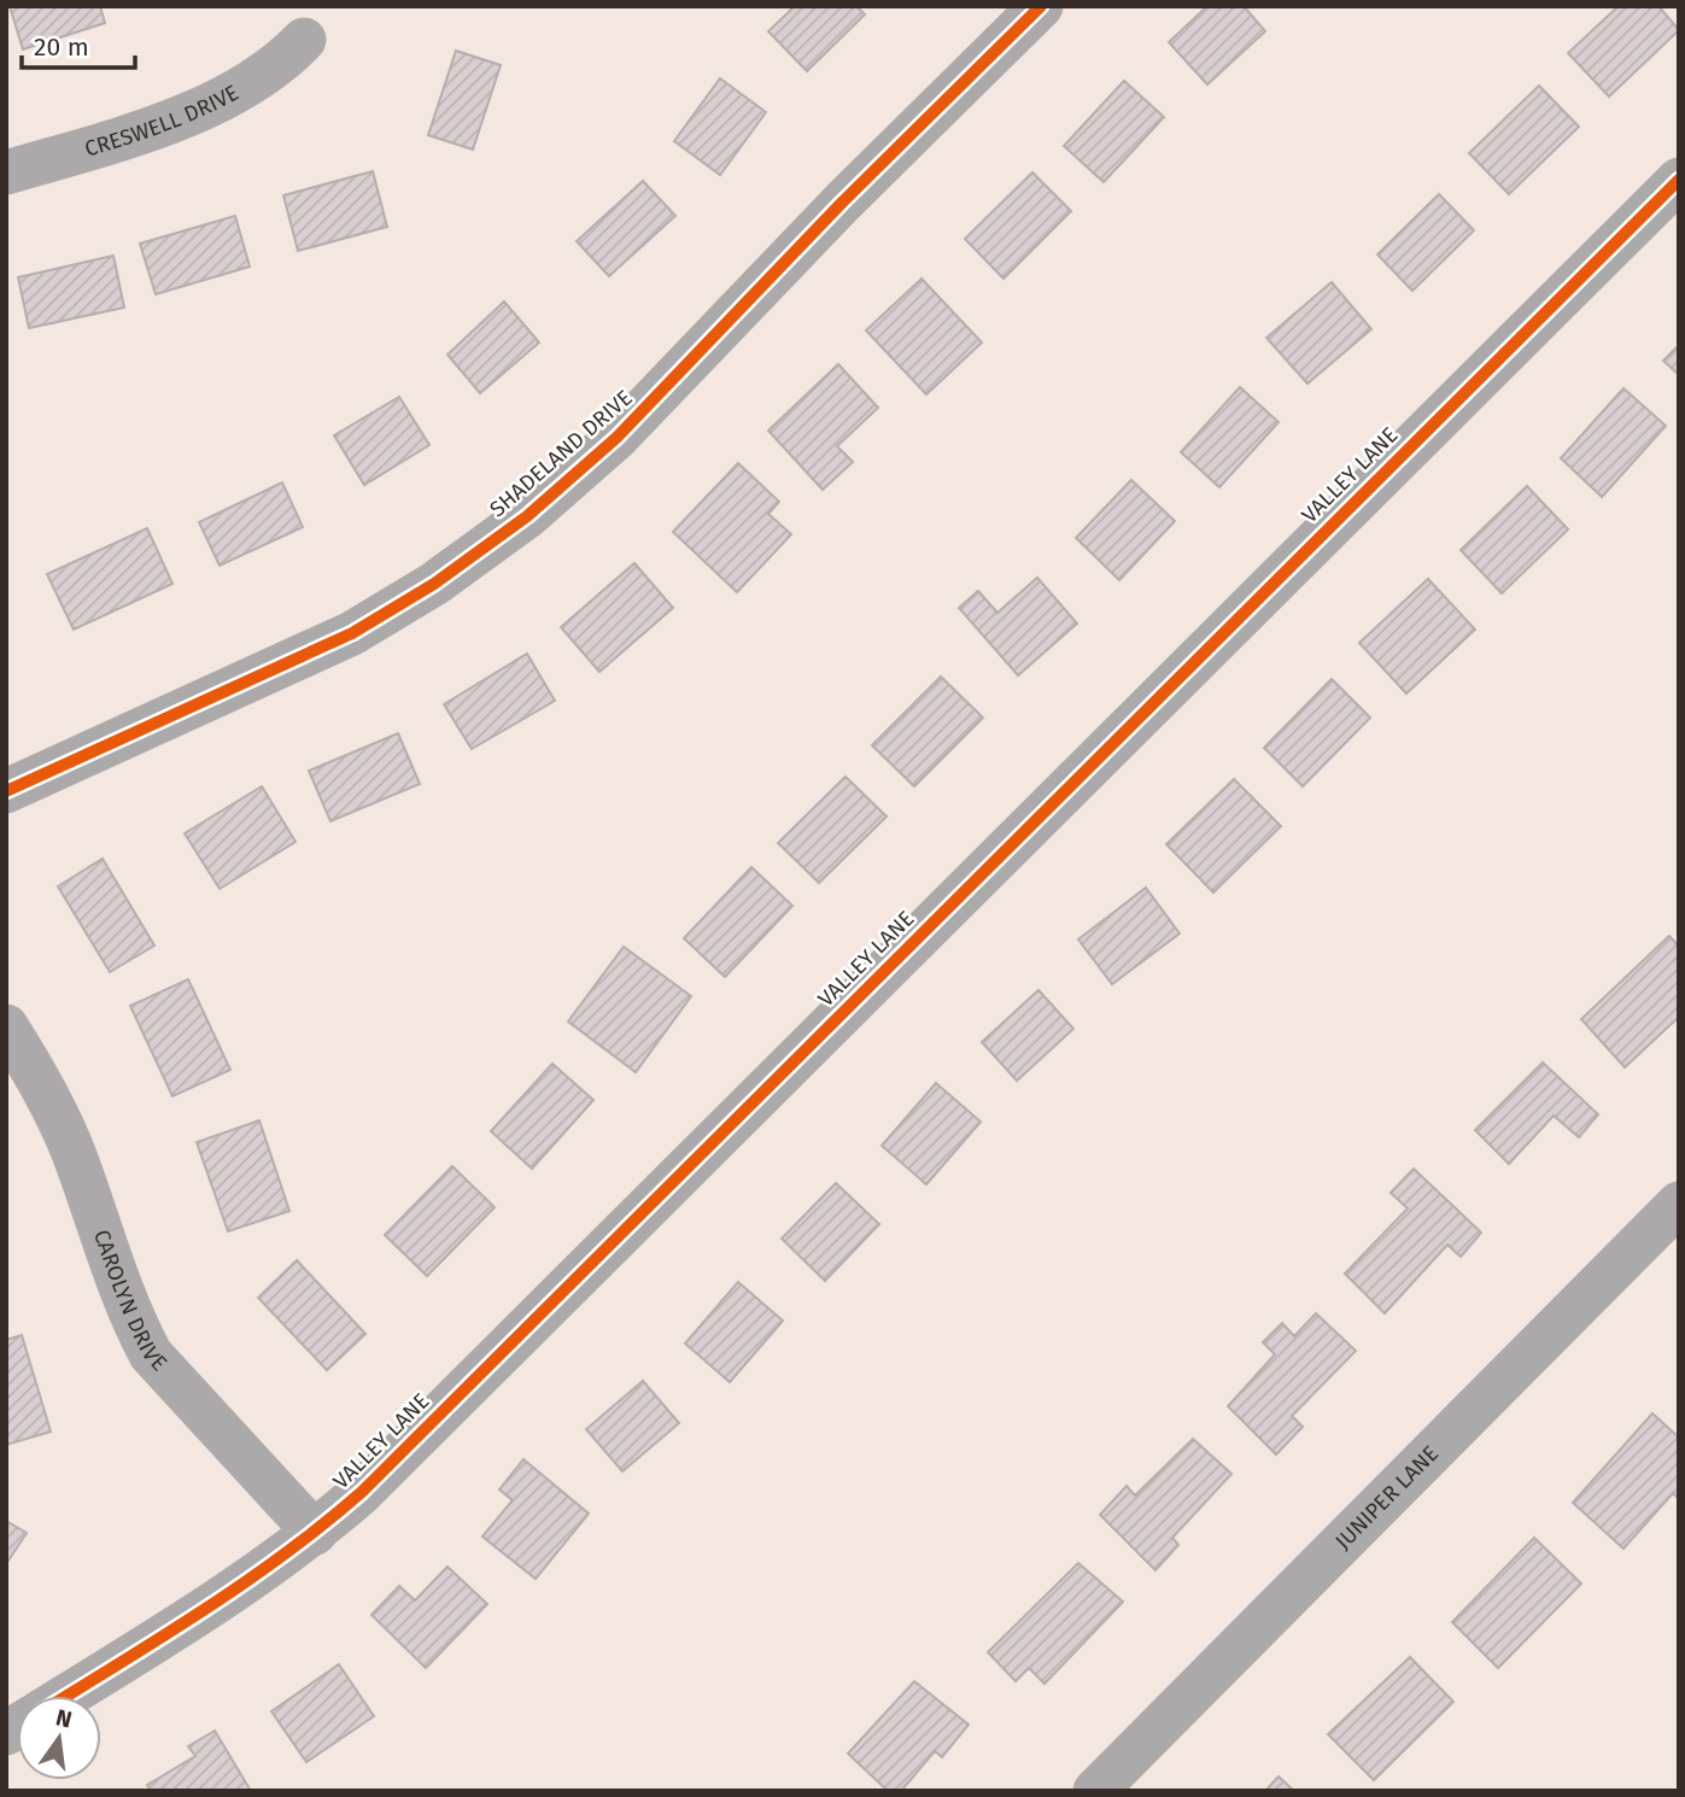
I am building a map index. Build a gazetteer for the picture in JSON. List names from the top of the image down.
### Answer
{
  "streets": {
    "street": [
      "CRESWELL DRIVE",
      "SHADELAND DRIVE",
      "VALLEY LANE",
      "CAROLYN DRIVE",
      "JUNIPER LANE"
    ]
  },
  "crossings": [
    ["VALLEY LANE", "CAROLYN DRIVE"]
  ],
  "scale_bar": "20 m",
  "north": "top"
}
